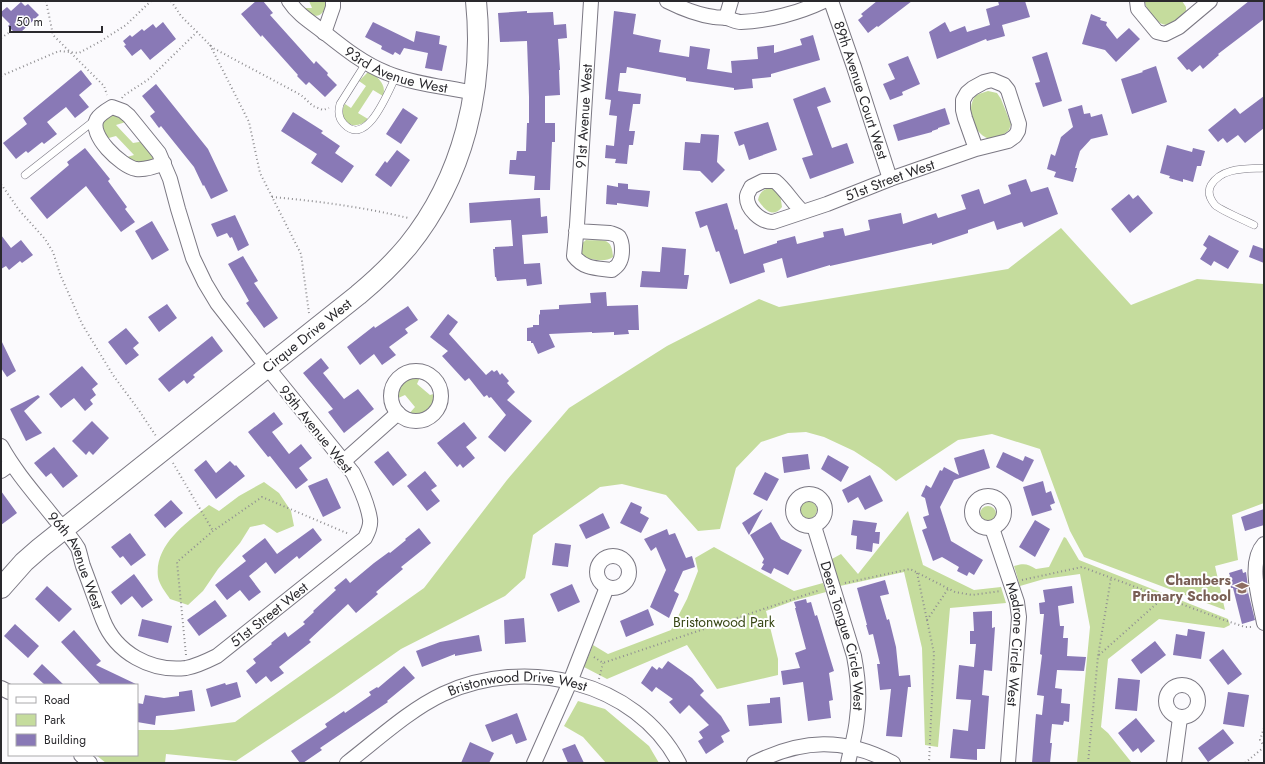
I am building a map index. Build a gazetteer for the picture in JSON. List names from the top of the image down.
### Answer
{
  "streets": {
    "street": [
      "93rd Avenue West",
      "89th Avenue Court West",
      "91st Avenue West",
      "51st Street West",
      "Cirque Drive West",
      "95th Avenue West",
      "96th Avenue West",
      "Deers Tongue Circle West",
      "Madrone Circle West",
      "Bristonwood Drive West"
    ]
  },
  "crossings": [
    ["93rd Avenue West", "Cirque Drive West"],
    ["89th Avenue Court West", "51st Street West"],
    ["51st Street West", "95th Avenue West"],
    ["51st Street West", "96th Avenue West"],
    ["Cirque Drive West", "95th Avenue West"],
    ["Cirque Drive West", "96th Avenue West"]
  ],
  "parks": ["Bristonwood Park"],
  "places": {
    "school or university": ["Chambers Primary School"]
  },
  "legend": ["Road", "Park", "Building"],
  "scale_bar": "50 m"
}
